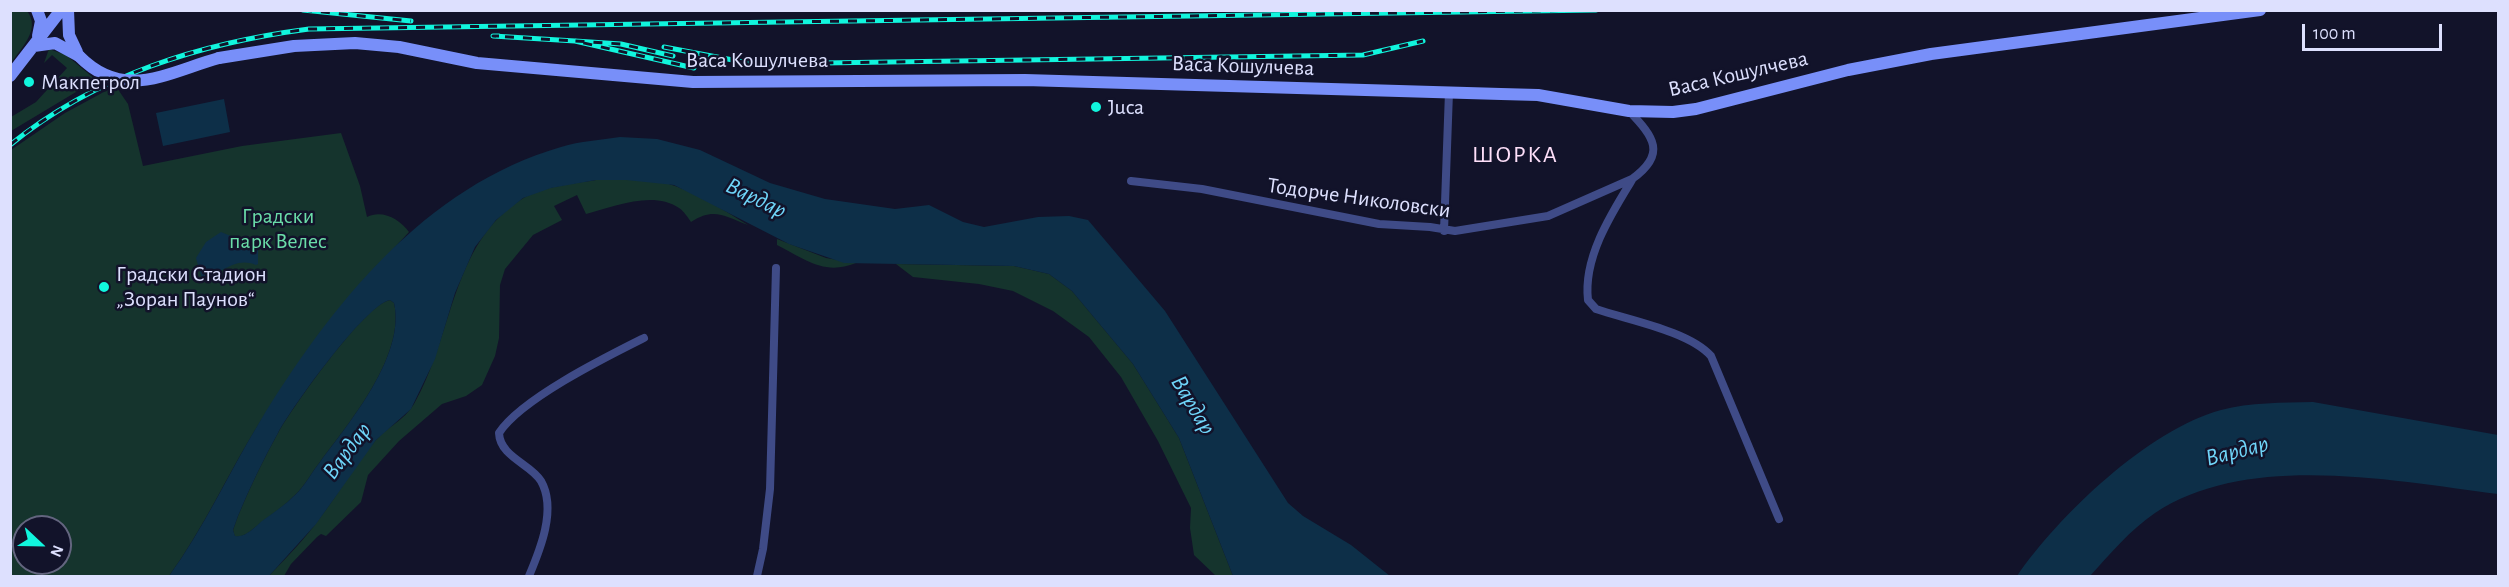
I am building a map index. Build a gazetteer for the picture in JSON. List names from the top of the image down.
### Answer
{
  "streets": {
    "main road": ["Васа Кошулчева"],
    "street": ["Тодорче Николовски"]
  },
  "crossings": [
    ["Васа Кошулчева", "Тодорче Николовски"]
  ],
  "districts": ["ШОРКА"],
  "water": ["Вардар"],
  "parks": ["Градски парк Велес"],
  "places": ["Макпетрол", "Juca", "Градски Стадион „Зоран Паунов“"],
  "scale_bar": "100 m",
  "north": "right"
}
